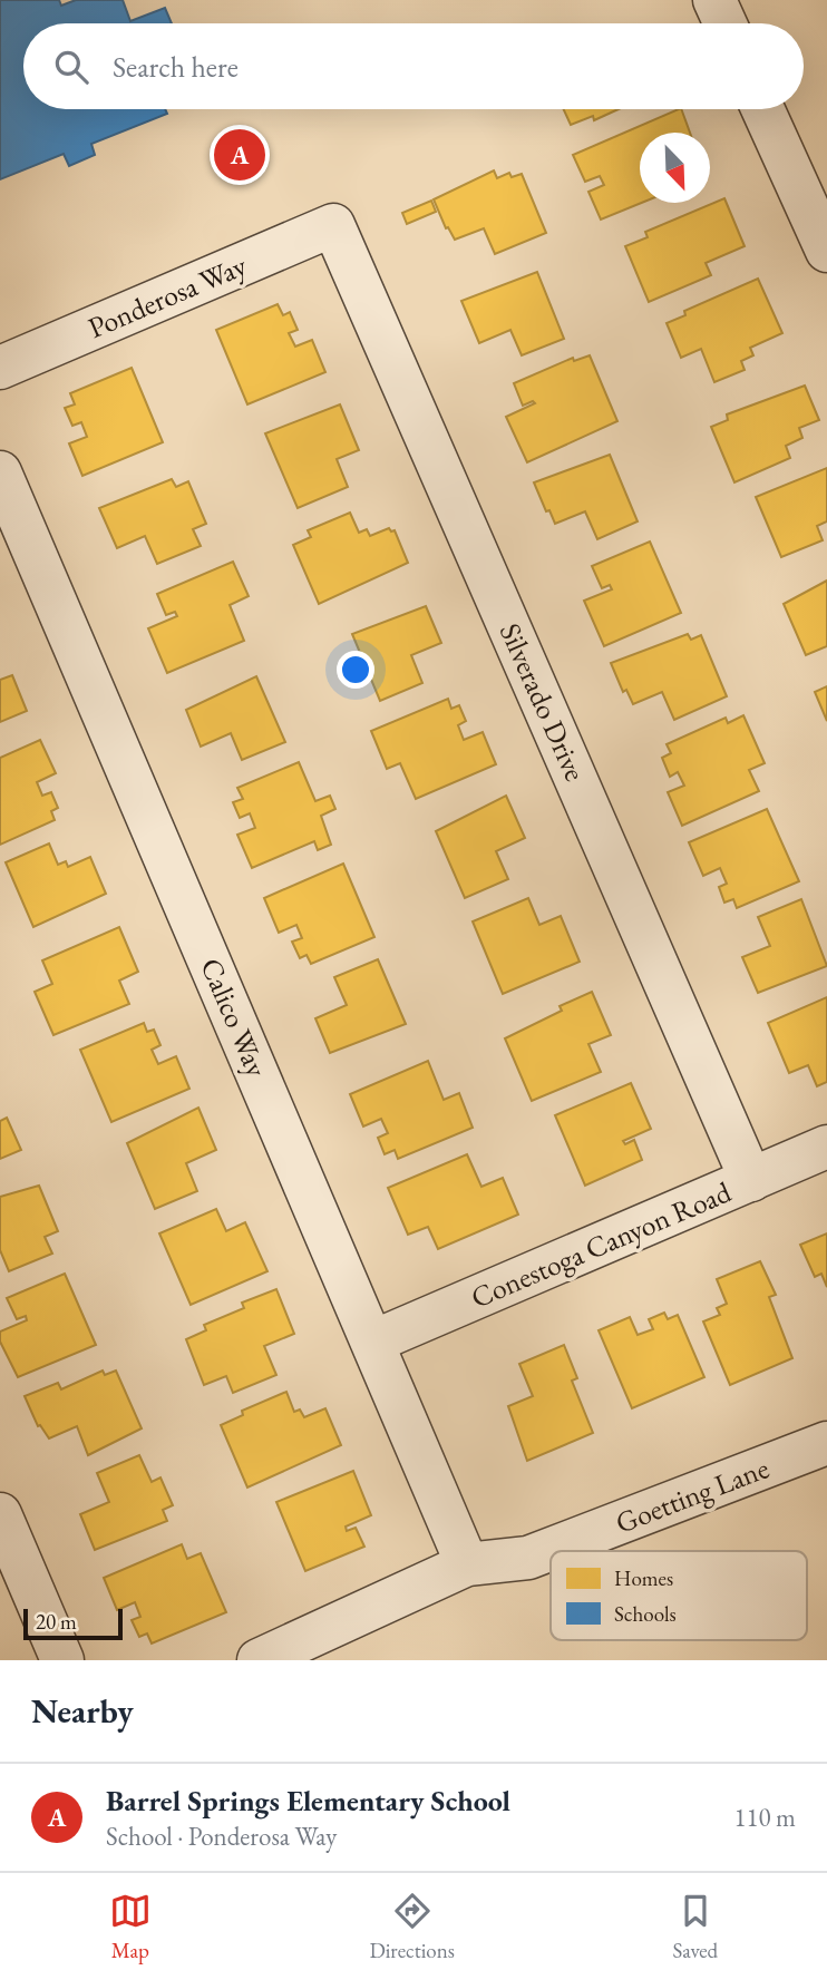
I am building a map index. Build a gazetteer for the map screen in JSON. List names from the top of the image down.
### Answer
{
  "streets": {
    "street": [
      "Ponderosa Way",
      "Silverado Drive",
      "Calico Way",
      "Conestoga Canyon Road",
      "Goetting Lane"
    ]
  },
  "crossings": [
    ["Ponderosa Way", "Silverado Drive"],
    ["Silverado Drive", "Conestoga Canyon Road"],
    ["Calico Way", "Conestoga Canyon Road"],
    ["Calico Way", "Goetting Lane"]
  ],
  "legend": ["Homes", "Schools"],
  "scale_bar": "20 m",
  "north": "bottom right",
  "page": {
    "search": "Search here",
    "pins": "A",
    "scale": "20 m",
    "heading": "Nearby",
    "list": [
      {
        "mark": "A",
        "name": "Barrel Springs Elementary School",
        "note": "School · Ponderosa Way",
        "value": "110 m"
      }
    ],
    "nav": ["Map", "Directions", "Saved"]
  }
}
